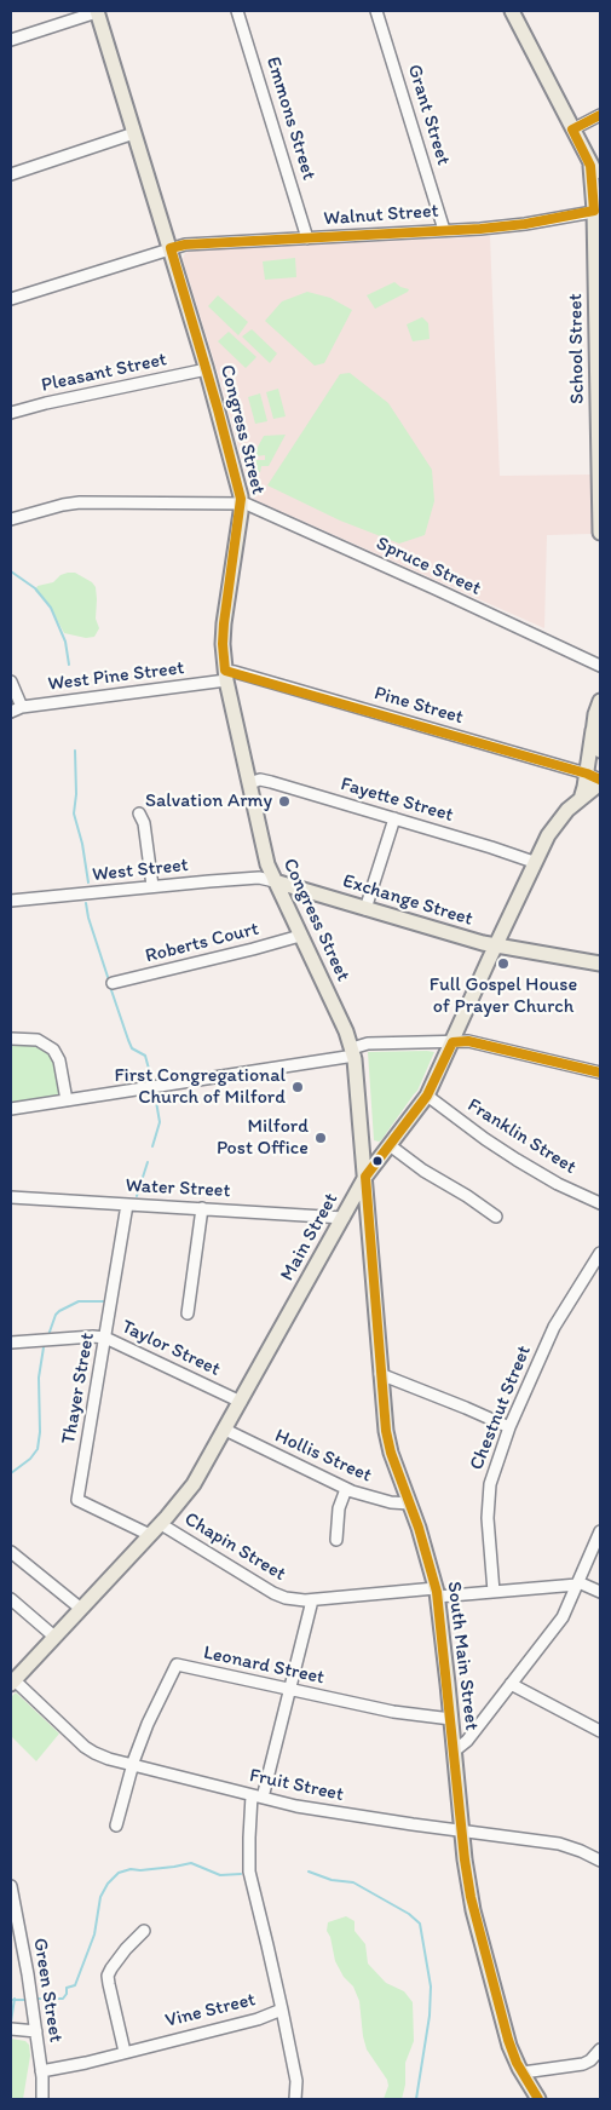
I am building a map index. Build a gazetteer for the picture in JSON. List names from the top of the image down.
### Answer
{
  "streets": {
    "main road": [
      "School Street",
      "Congress Street",
      "Exchange Street",
      "Main Street",
      "South Main Street"
    ],
    "street": [
      "Grant Street",
      "Emmons Street",
      "Walnut Street",
      "Pleasant Street",
      "Spruce Street",
      "West Pine Street",
      "Pine Street",
      "Fayette Street",
      "West Street",
      "Roberts Court",
      "Franklin Street",
      "Water Street",
      "Taylor Street",
      "Thayer Street",
      "Chestnut Street",
      "Hollis Street",
      "Chapin Street",
      "Leonard Street",
      "Fruit Street",
      "Green Street",
      "Vine Street"
    ]
  },
  "crossings": [
    ["Grant Street", "Walnut Street"],
    ["Emmons Street", "Walnut Street"],
    ["Walnut Street", "School Street"],
    ["Walnut Street", "Congress Street"],
    ["Pleasant Street", "Congress Street"],
    ["Congress Street", "Spruce Street"],
    ["Congress Street", "West Pine Street"],
    ["Congress Street", "Pine Street"],
    ["Congress Street", "Fayette Street"],
    ["Congress Street", "West Street"],
    ["Congress Street", "Exchange Street"],
    ["Congress Street", "Roberts Court"],
    ["Congress Street", "Main Street"],
    ["Congress Street", "South Main Street"],
    ["West Pine Street", "Pine Street"],
    ["Pine Street", "Main Street"],
    ["Fayette Street", "Main Street"],
    ["West Street", "Exchange Street"],
    ["Exchange Street", "Main Street"],
    ["Franklin Street", "Main Street"],
    ["Water Street", "Main Street"],
    ["Water Street", "Thayer Street"],
    ["Main Street", "Taylor Street"],
    ["Main Street", "Thayer Street"],
    ["Main Street", "Hollis Street"],
    ["Main Street", "Chapin Street"],
    ["Main Street", "South Main Street"],
    ["Main Street", "Fruit Street"],
    ["Taylor Street", "Thayer Street"],
    ["Chestnut Street", "Chapin Street"],
    ["Hollis Street", "South Main Street"],
    ["Chapin Street", "South Main Street"],
    ["Chapin Street", "Vine Street"],
    ["South Main Street", "Leonard Street"],
    ["South Main Street", "Fruit Street"],
    ["Leonard Street", "Fruit Street"],
    ["Leonard Street", "Vine Street"],
    ["Fruit Street", "Vine Street"],
    ["Green Street", "Vine Street"]
  ],
  "places": [
    "Salvation Army",
    "Full Gospel House of Prayer Church",
    "First Congregational Church of Milford",
    "Milford Post Office"
  ]
}
